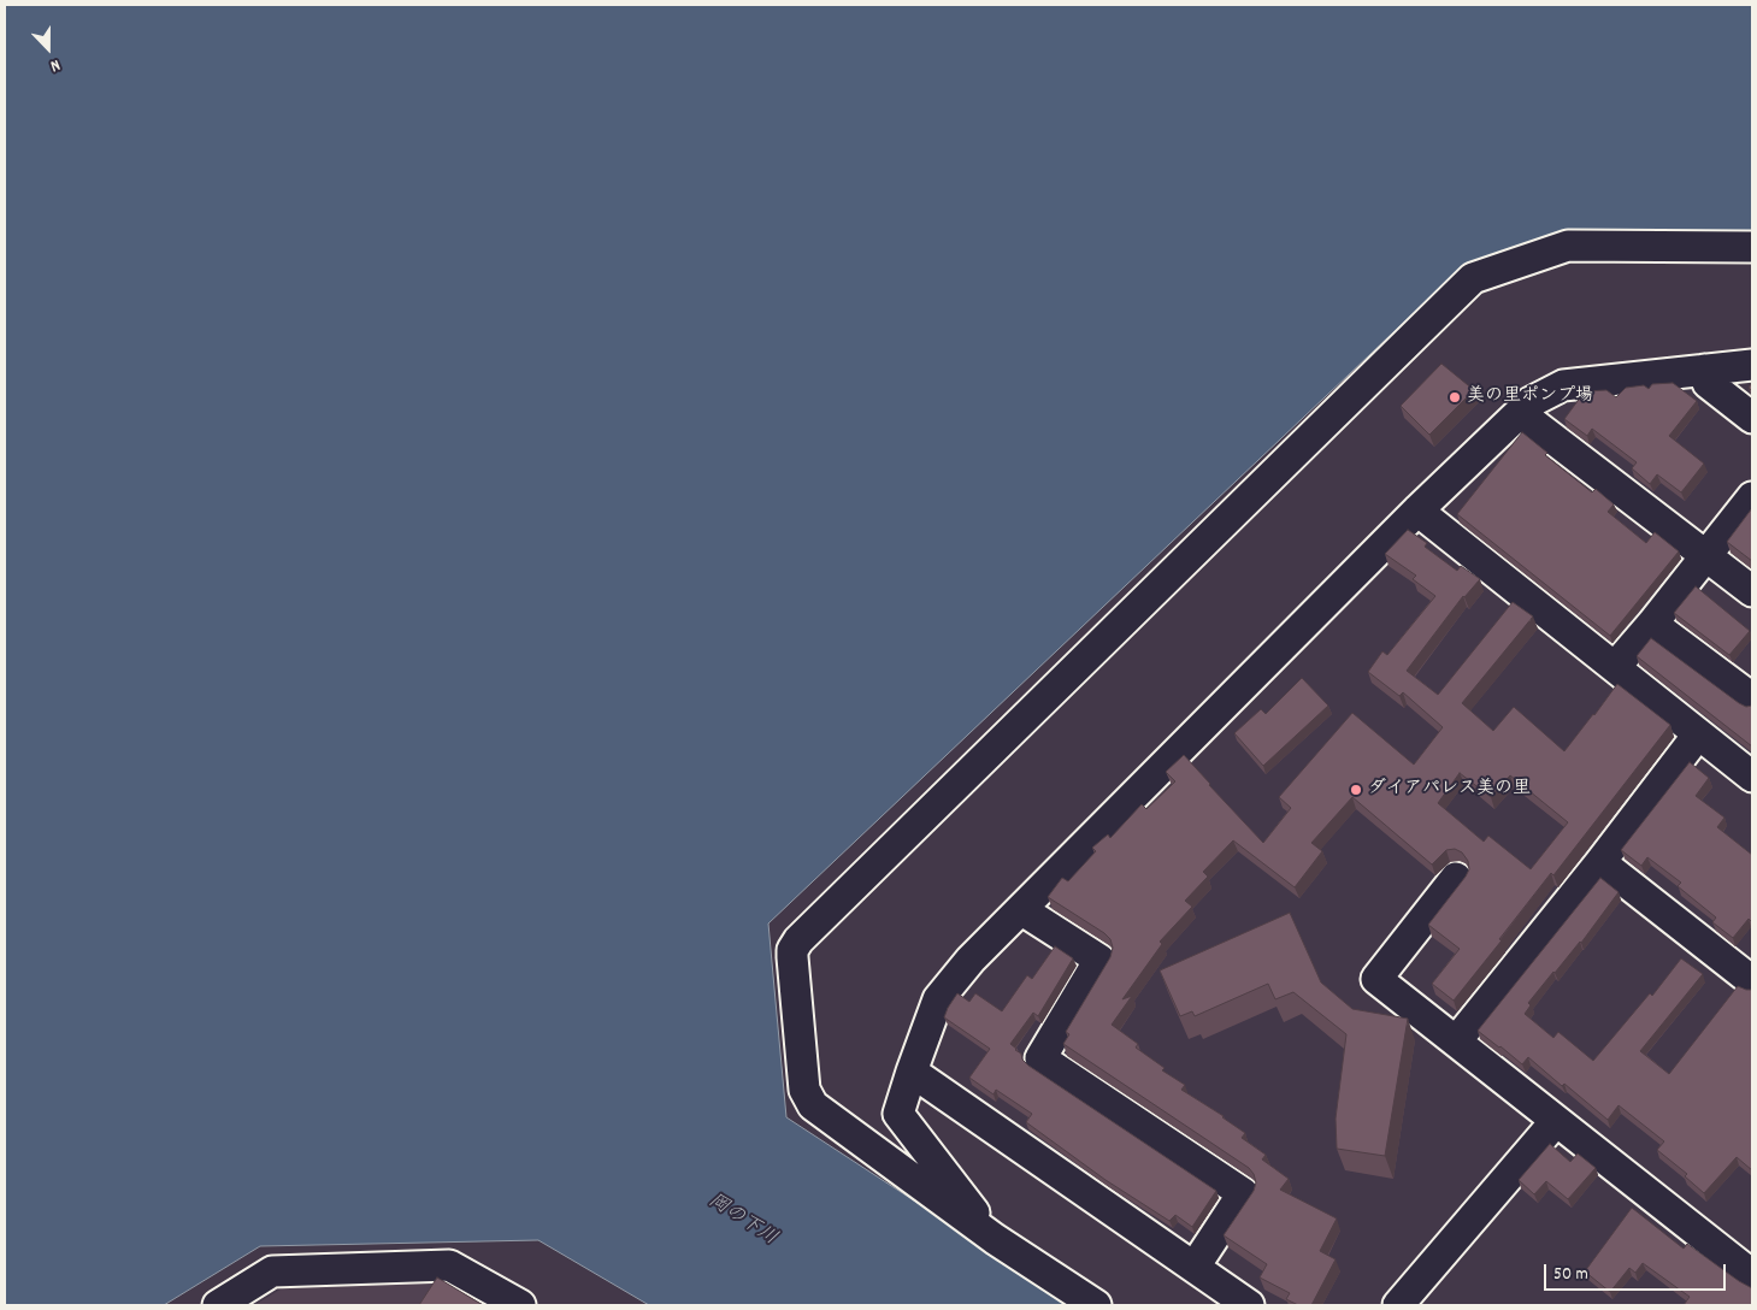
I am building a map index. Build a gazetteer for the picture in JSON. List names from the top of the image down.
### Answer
{
  "water": ["岡の下川"],
  "places": ["美の里ポンプ場", "ダイアパレス美の里"],
  "scale_bar": "50 m",
  "north": "bottom"
}
